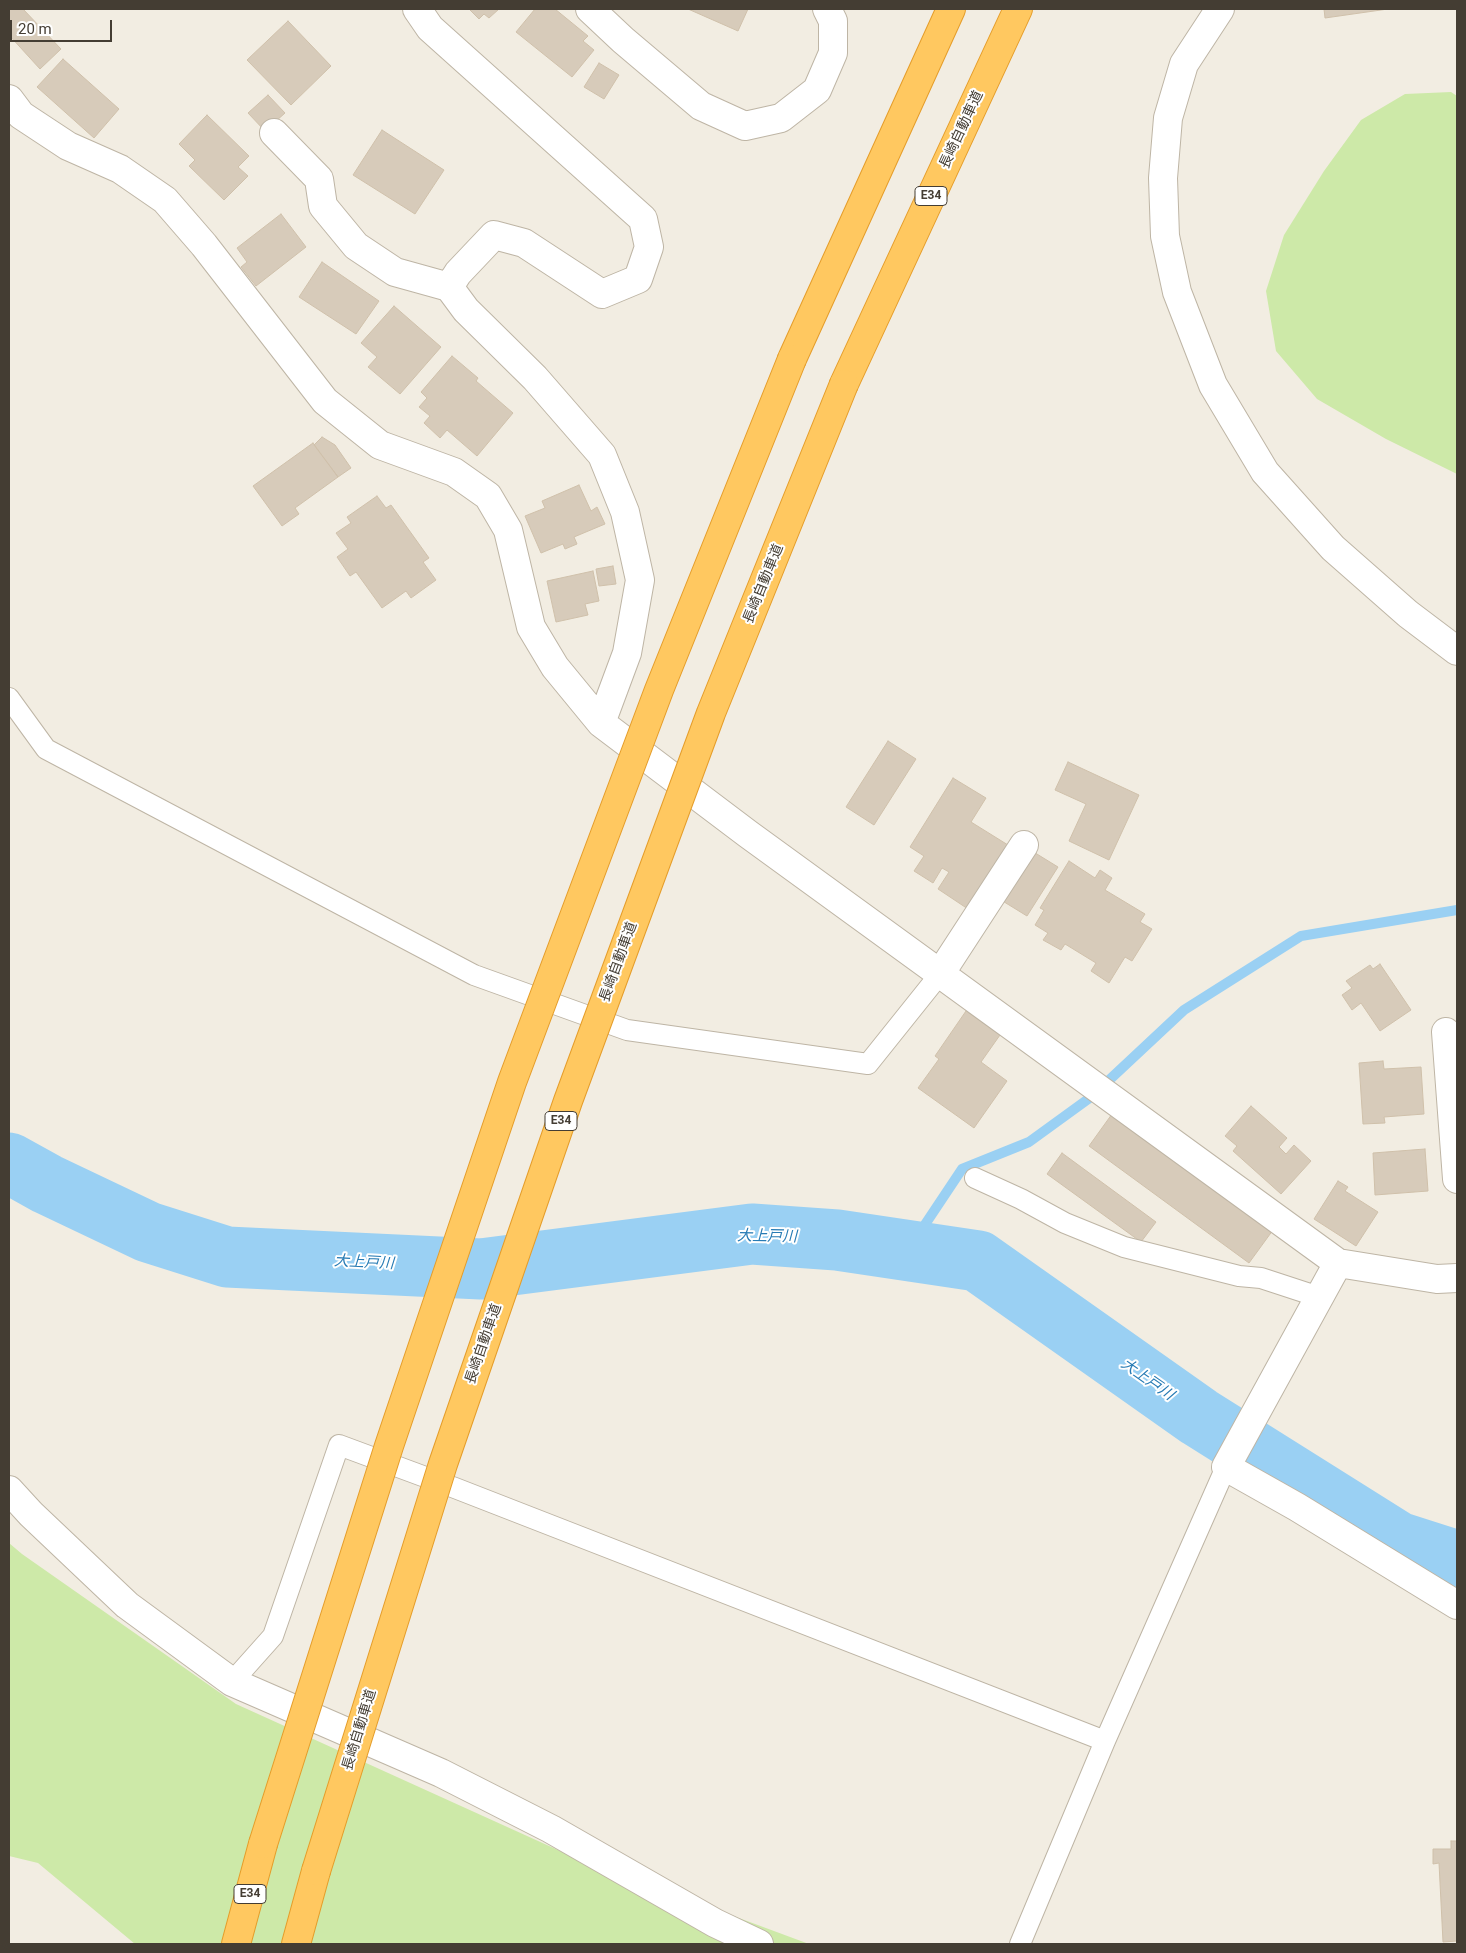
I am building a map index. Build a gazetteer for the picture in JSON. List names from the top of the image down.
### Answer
{
  "streets": {
    "highway": ["長崎自動車道", "E34"]
  },
  "water": ["大上戸川"],
  "scale_bar": "20 m"
}
